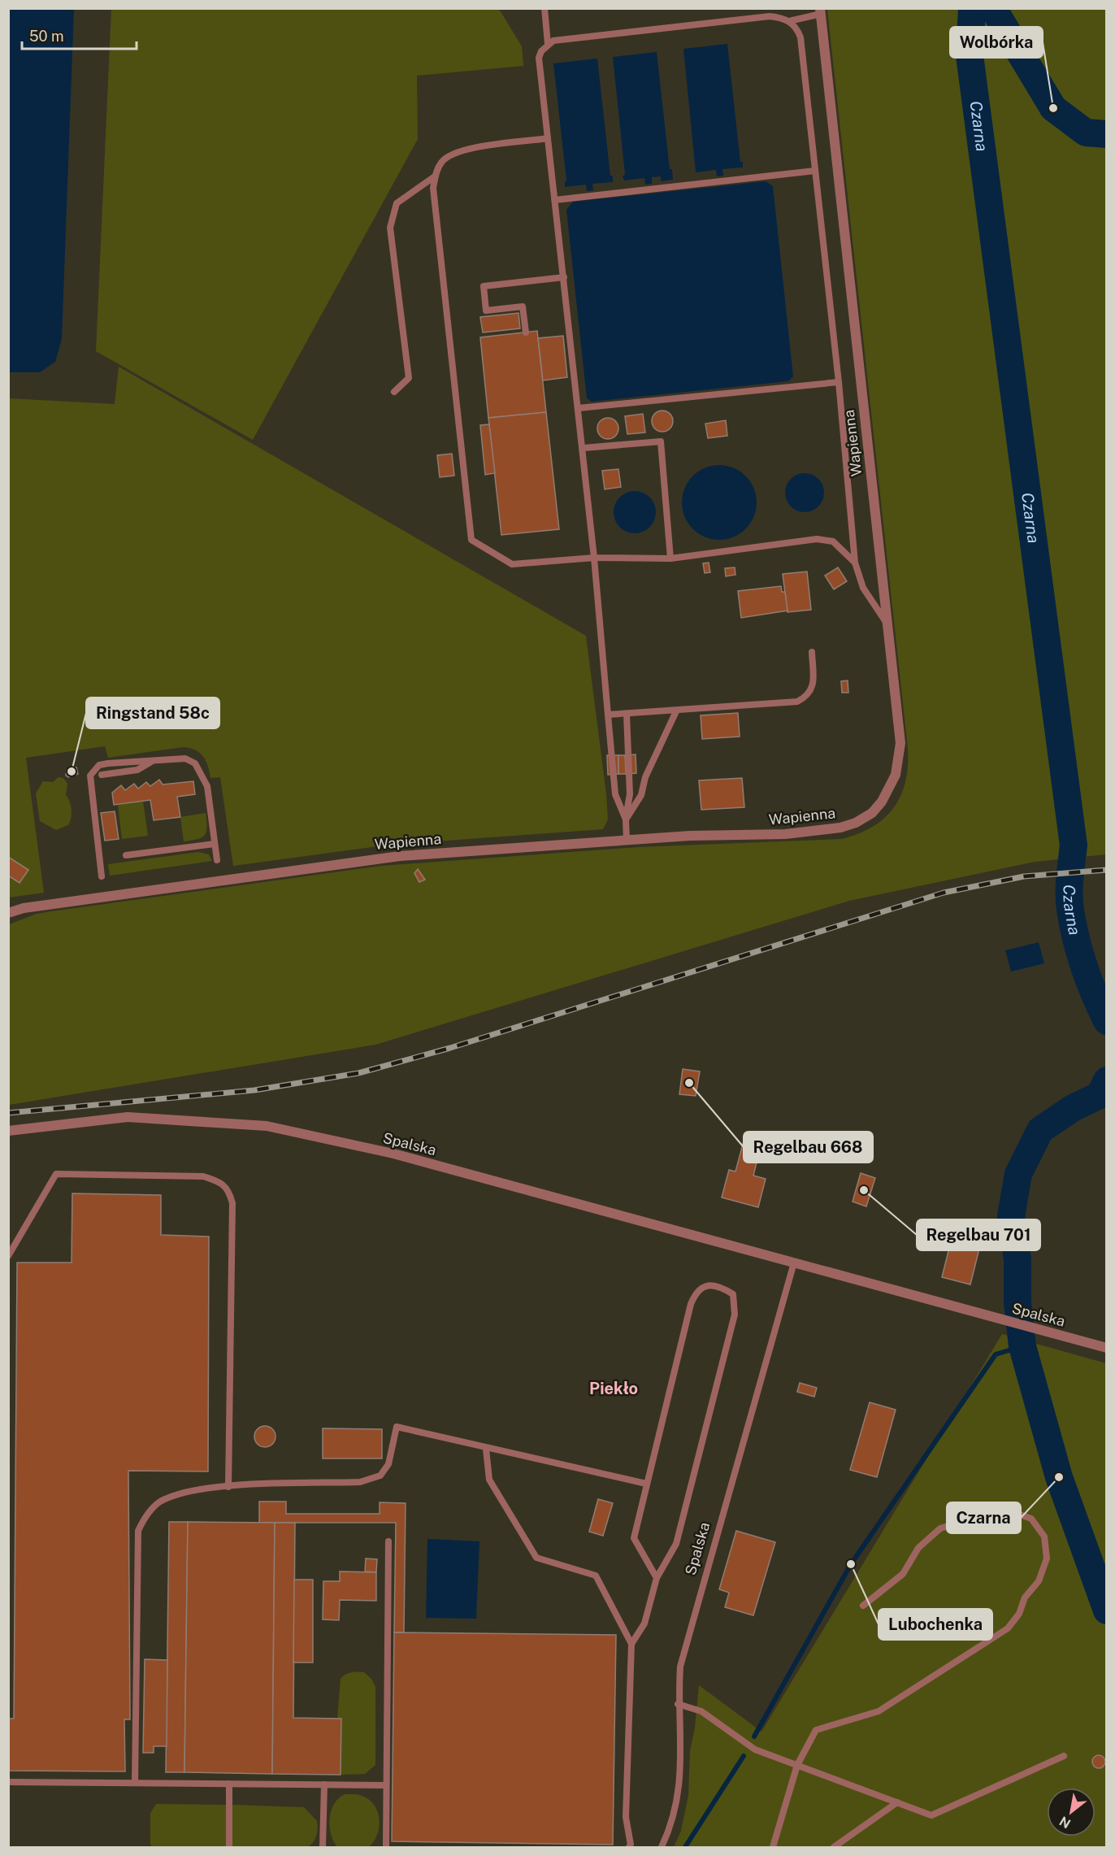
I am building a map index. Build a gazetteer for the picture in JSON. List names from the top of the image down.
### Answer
{
  "streets": {
    "street": ["Wapienna", "Spalska"]
  },
  "districts": ["Piekło"],
  "water": ["Czarna"],
  "places": [
    "Wolbórka",
    "Ringstand 58c",
    "Regelbau 668",
    "Regelbau 701",
    "Czarna",
    "Lubochenka"
  ],
  "scale_bar": "50 m",
  "north": "bottom left"
}
